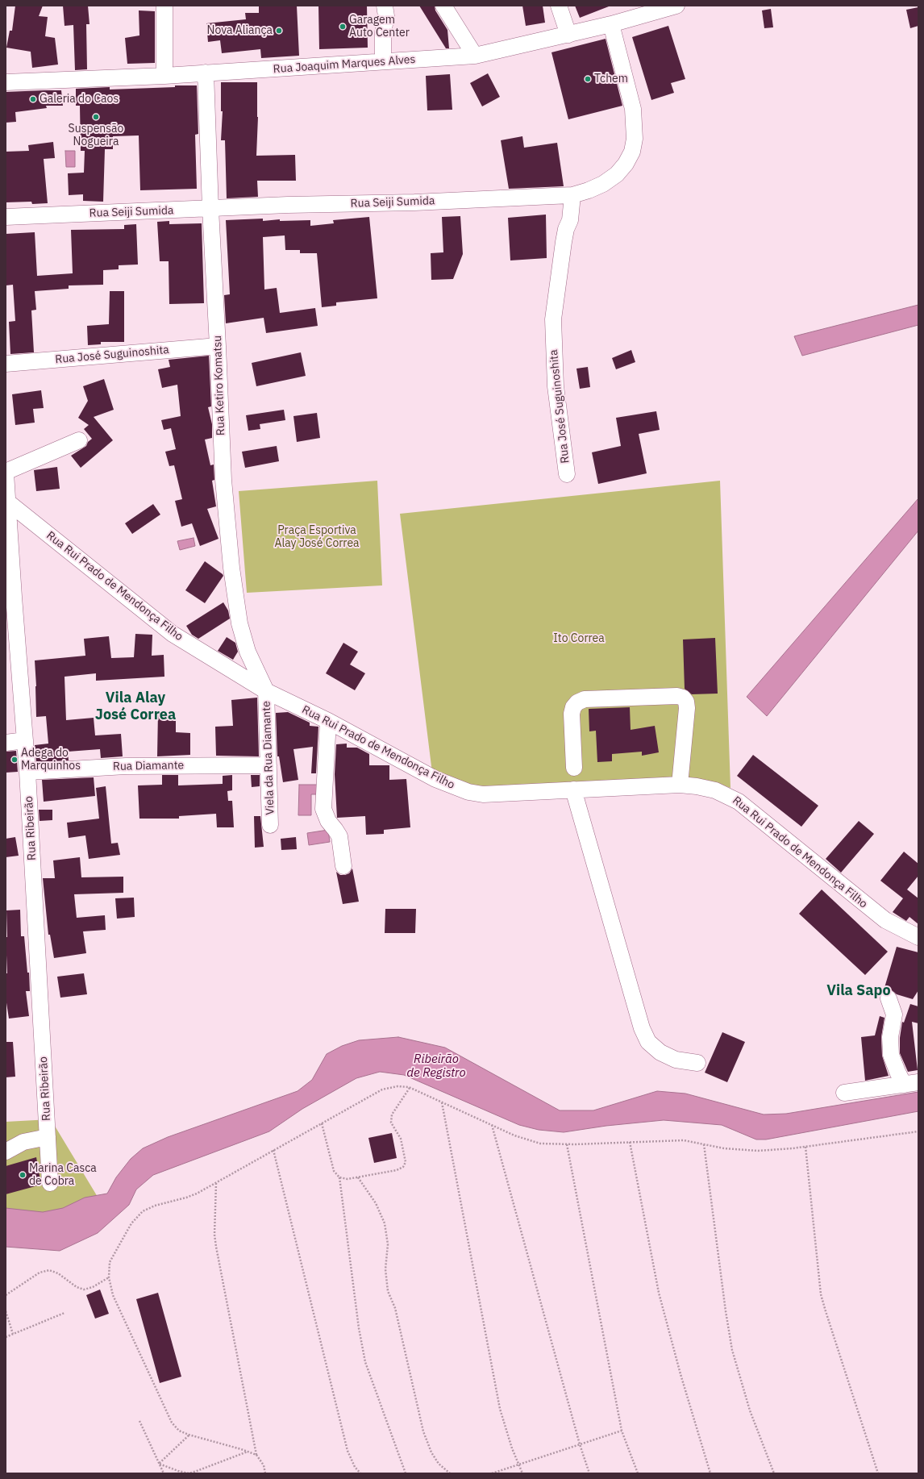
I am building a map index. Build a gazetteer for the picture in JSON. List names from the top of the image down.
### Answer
{
  "streets": {
    "street": [
      "Rua Joaquim Marques Alves",
      "Rua Seiji Sumida",
      "Rua José Suguinoshita",
      "Rua Ketiro Komatsu",
      "Rua Rui Prado de Mendonça Filho",
      "Viela da Rua Diamante",
      "Rua Diamante",
      "Rua Ribeirão"
    ]
  },
  "crossings": [
    ["Rua Joaquim Marques Alves", "Rua Seiji Sumida"],
    ["Rua Joaquim Marques Alves", "Rua Ketiro Komatsu"],
    ["Rua Seiji Sumida", "Rua José Suguinoshita"],
    ["Rua Seiji Sumida", "Rua Ketiro Komatsu"],
    ["Rua José Suguinoshita", "Rua Ketiro Komatsu"],
    ["Rua Ketiro Komatsu", "Rua Rui Prado de Mendonça Filho"],
    ["Rua Ketiro Komatsu", "Viela da Rua Diamante"],
    ["Rua Rui Prado de Mendonça Filho", "Viela da Rua Diamante"],
    ["Rua Rui Prado de Mendonça Filho", "Rua Ribeirão"],
    ["Viela da Rua Diamante", "Rua Diamante"],
    ["Rua Diamante", "Rua Ribeirão"]
  ],
  "districts": ["Vila Alay José Correa", "Vila Sapo"],
  "water": ["Ribeirão de Registro"],
  "parks": ["Praça Esportiva Alay José Correa", "Ito Correa"],
  "places": [
    "Garagem Auto Center",
    "Nova Aliança",
    "Tchem",
    "Galeria do Caos",
    "Suspensão Nogueira",
    "Adega do Marquinhos",
    "Marina Casca de Cobra"
  ]
}
